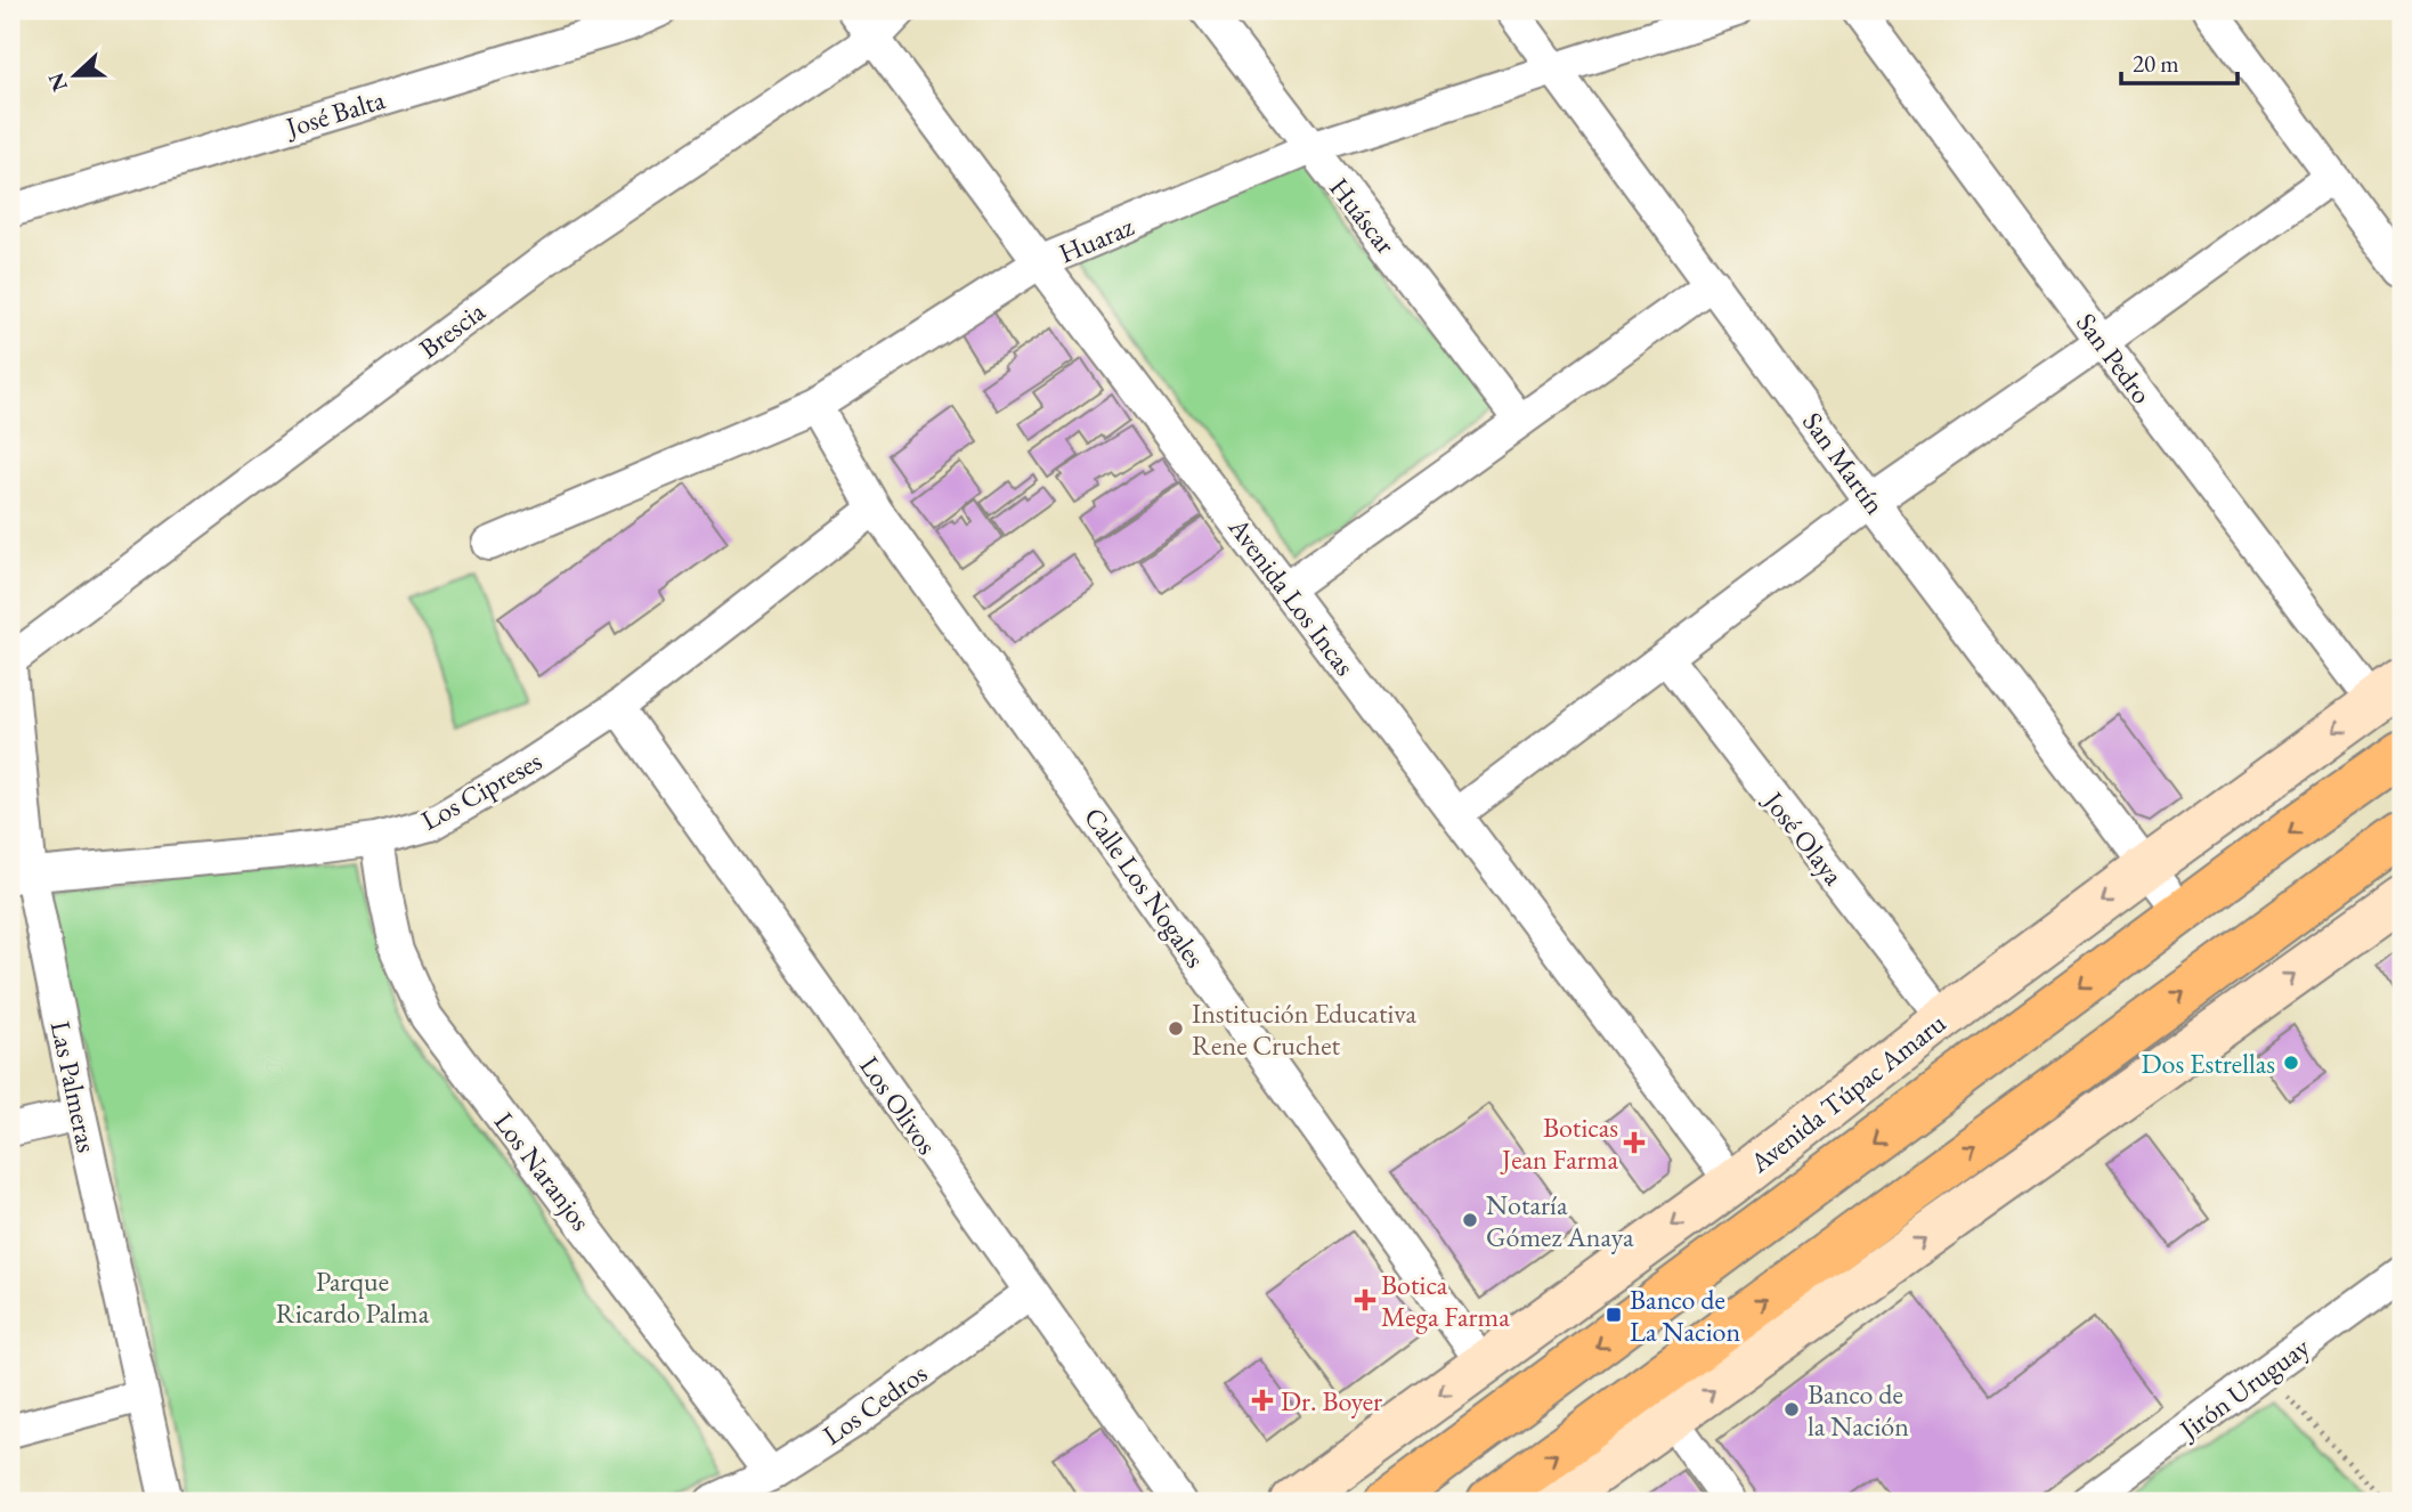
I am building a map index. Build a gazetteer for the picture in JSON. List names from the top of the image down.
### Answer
{
  "streets": {
    "highway": ["Avenida Túpac Amaru"],
    "street": [
      "José Balta",
      "Huáscar",
      "Huaraz",
      "Brescia",
      "San Pedro",
      "San Martín",
      "Avenida Los Incas",
      "Los Cipreses",
      "José Olaya",
      "Calle Los Nogales",
      "Las Palmeras",
      "Los Olivos",
      "Los Naranjos",
      "Jirón Uruguay",
      "Los Cedros"
    ]
  },
  "crossings": [
    ["Huáscar", "Huaraz"],
    ["Huaraz", "San Martín"],
    ["Huaraz", "Avenida Los Incas"],
    ["Huaraz", "Calle Los Nogales"],
    ["Brescia", "Avenida Los Incas"],
    ["San Pedro", "Avenida Túpac Amaru"],
    ["San Martín", "Avenida Túpac Amaru"],
    ["Avenida Los Incas", "Avenida Túpac Amaru"],
    ["Los Cipreses", "Calle Los Nogales"],
    ["Los Cipreses", "Las Palmeras"],
    ["Los Cipreses", "Los Olivos"],
    ["Los Cipreses", "Los Naranjos"],
    ["José Olaya", "Avenida Túpac Amaru"],
    ["Calle Los Nogales", "Avenida Túpac Amaru"],
    ["Los Olivos", "Los Cedros"],
    ["Los Naranjos", "Los Cedros"]
  ],
  "parks": ["Parque Ricardo Palma"],
  "places": {
    "other": [
      "Institución Educativa Rene Cruchet",
      "Dos Estrellas",
      "Notaría Gómez Anaya",
      "Banco de la Nación"
    ],
    "health": ["Boticas Jean Farma", "Botica Mega Farma", "Dr. Boyer"],
    "transit": ["Banco de La Nacion"]
  },
  "scale_bar": "20 m",
  "north": "left"
}
